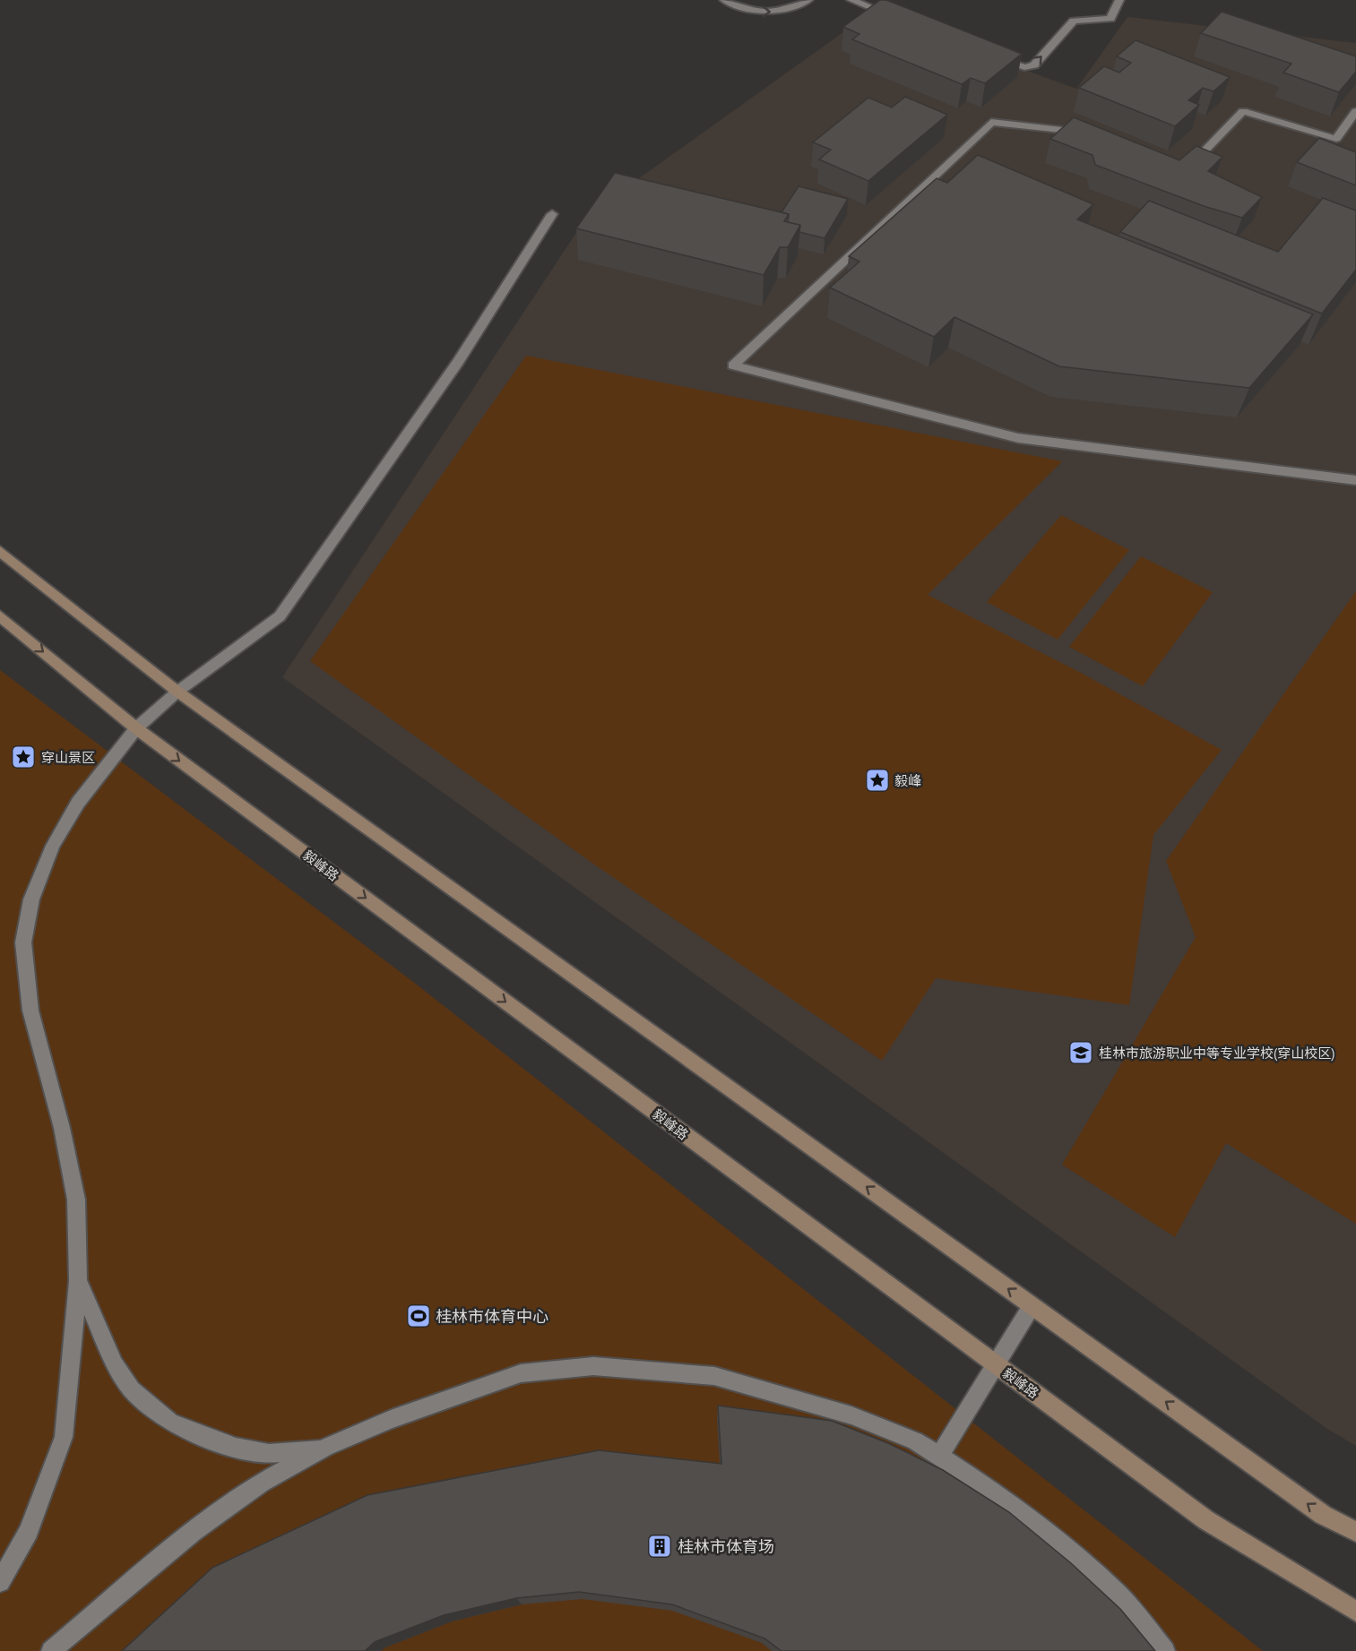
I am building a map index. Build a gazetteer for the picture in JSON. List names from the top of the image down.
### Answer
{
  "streets": {
    "main road": ["毅峰路"]
  },
  "places": {
    "place": ["穿山景区", "毅峰"],
    "school or university": ["桂林市旅游职业中等专业学校(穿山校区)"],
    "sports": ["桂林市体育中心"],
    "building": ["桂林市体育场"]
  }
}
